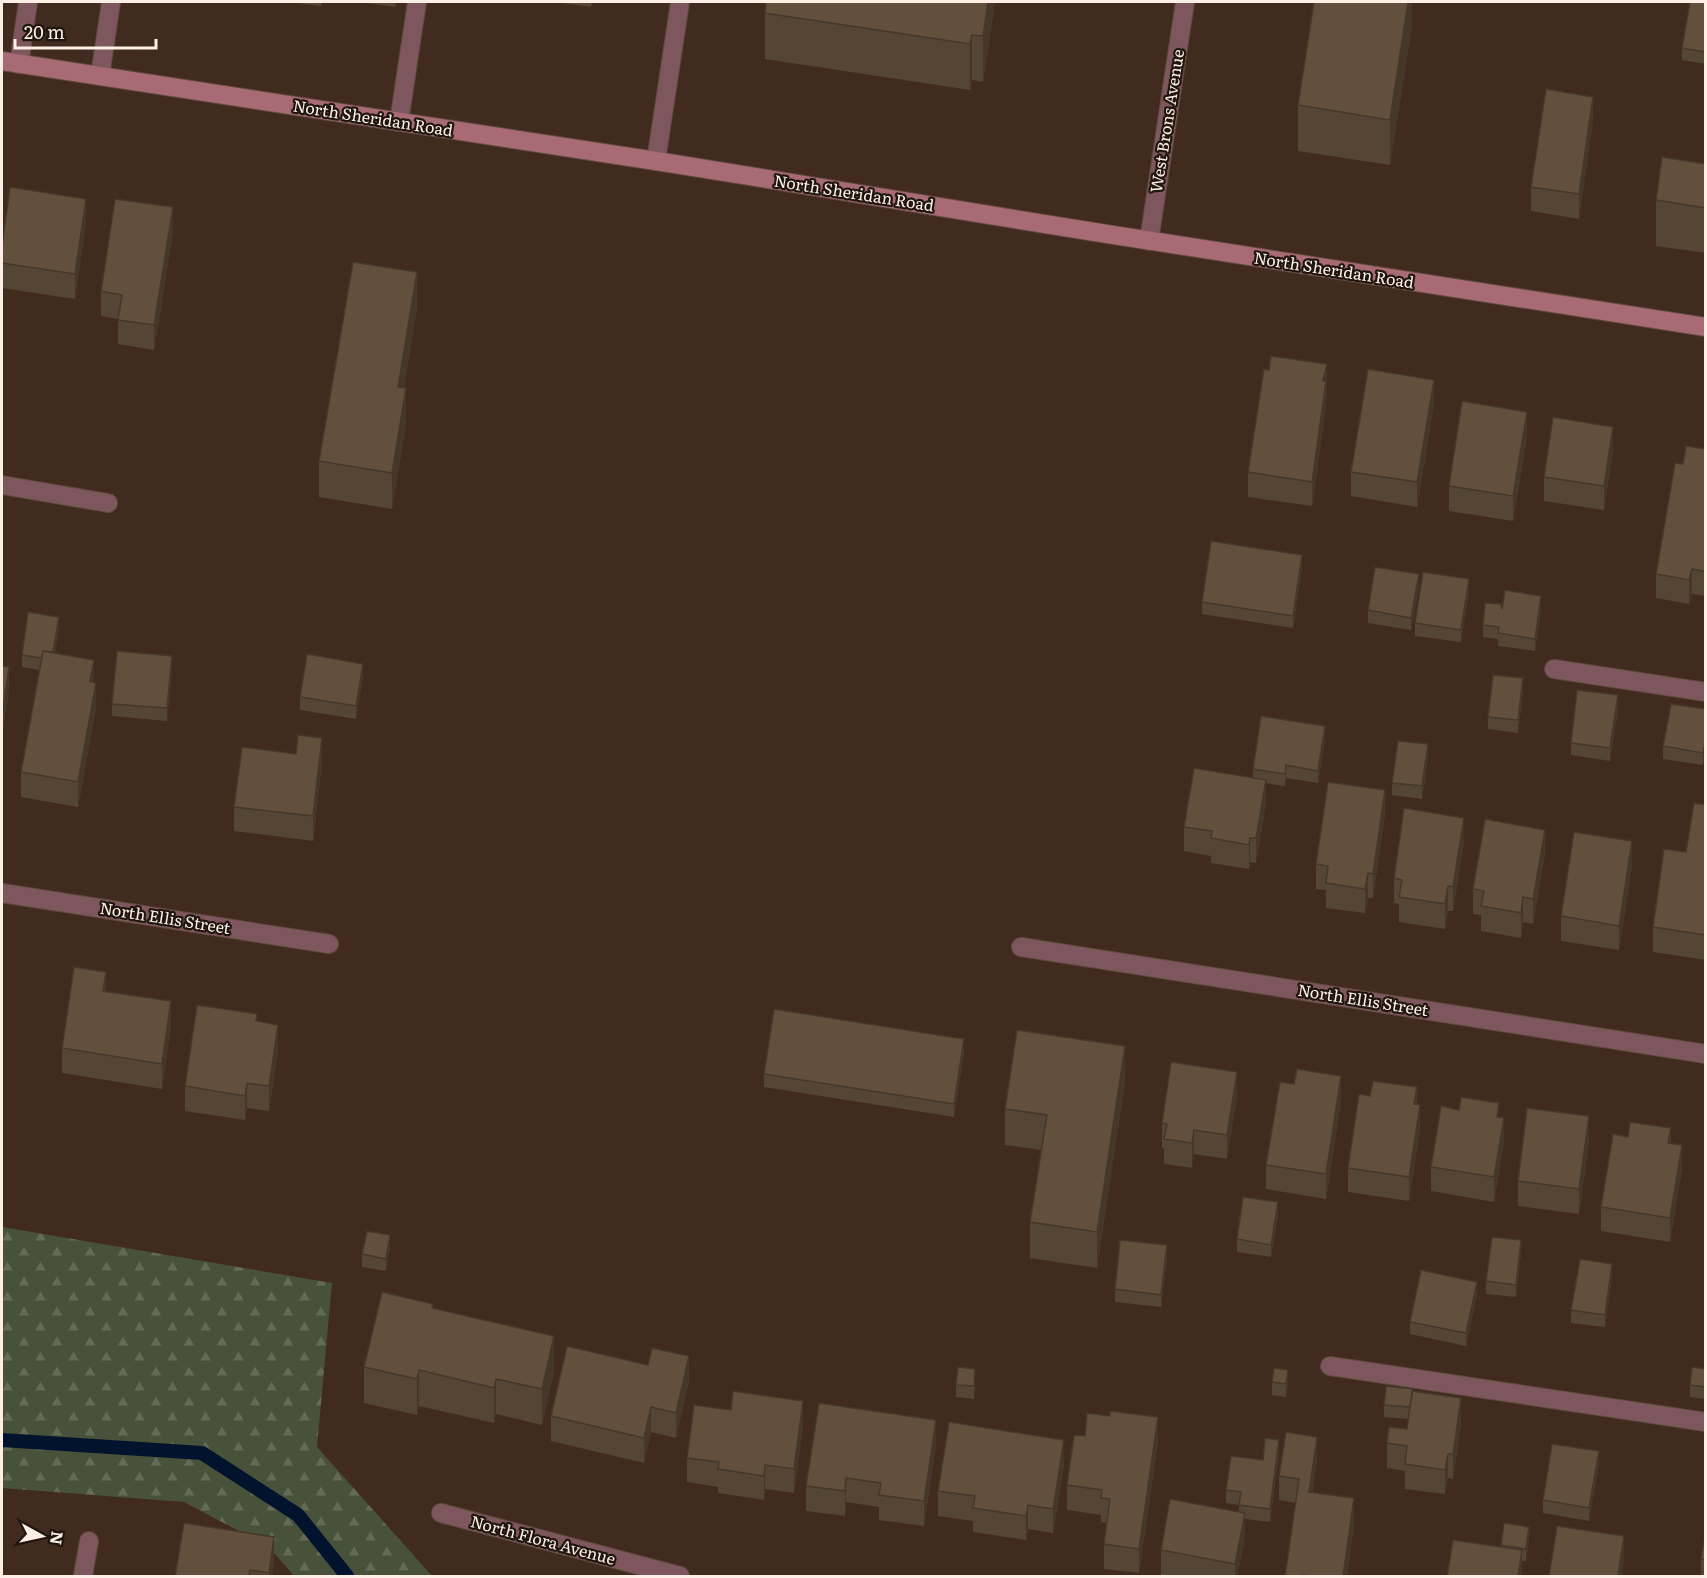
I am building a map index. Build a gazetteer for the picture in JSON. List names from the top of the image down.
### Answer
{
  "streets": {
    "main road": ["North Sheridan Road"],
    "street": ["West Brons Avenue", "North Ellis Street", "North Flora Avenue"]
  },
  "crossings": [
    ["North Sheridan Road", "West Brons Avenue"]
  ],
  "scale_bar": "20 m",
  "north": "right"
}
